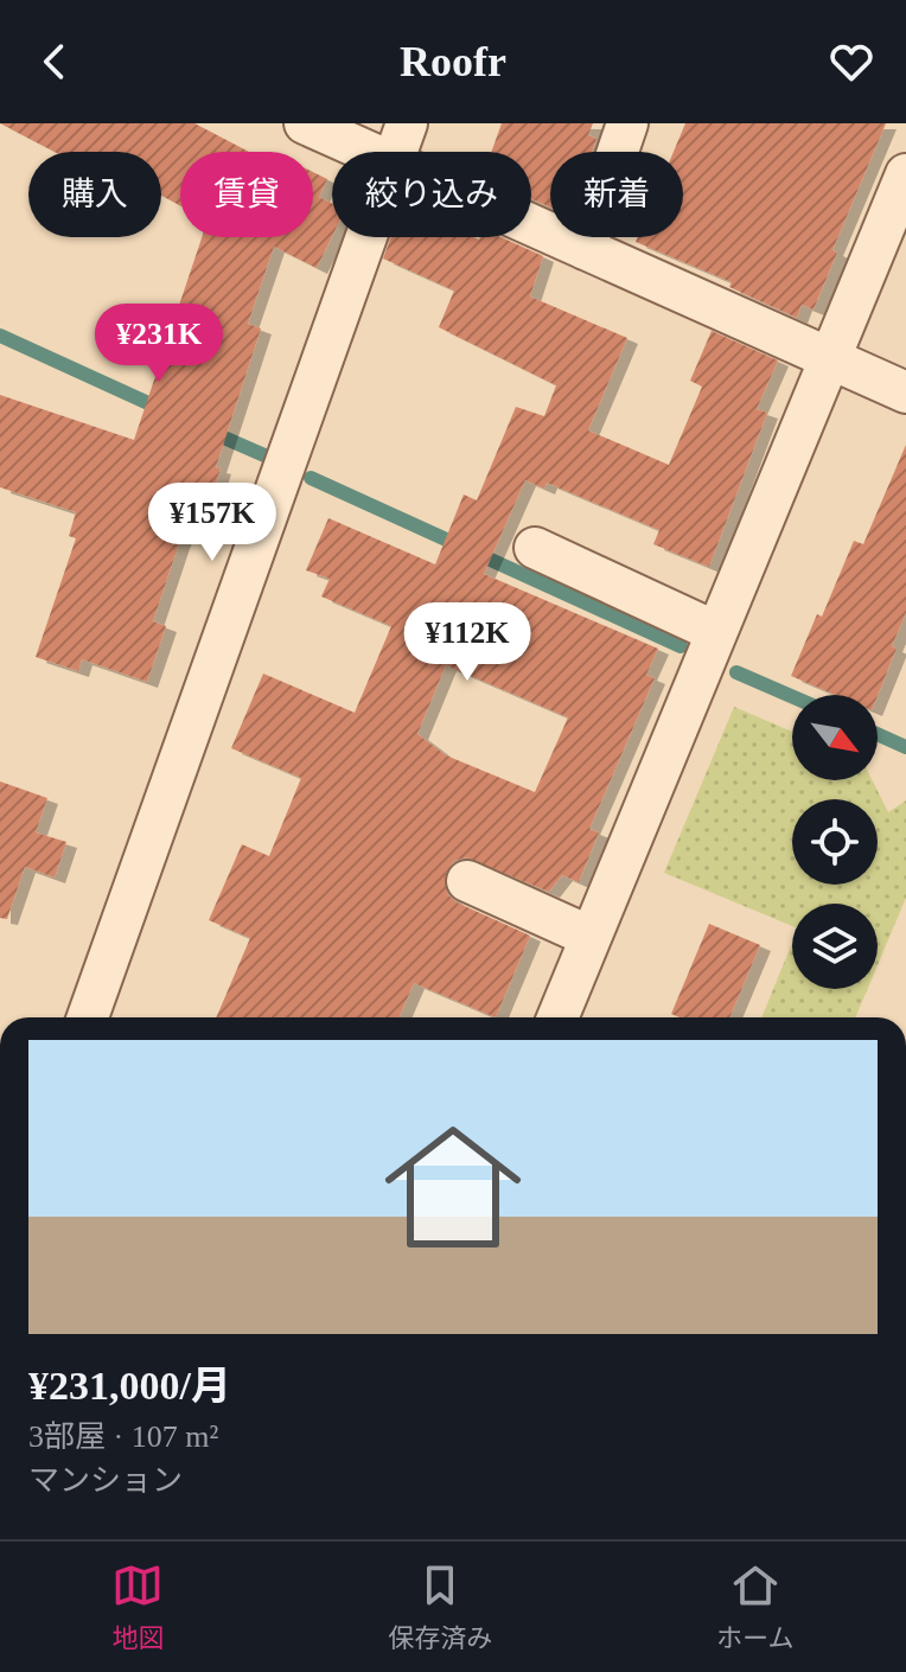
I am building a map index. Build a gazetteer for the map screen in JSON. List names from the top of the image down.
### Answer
{
  "north": "bottom right",
  "page": {
    "header": "Roofr",
    "chip": [
      "購入",
      "賃貸",
      "絞り込み",
      "新着"
    ],
    "price": ["¥231K", "¥157K", "¥112K"],
    "list": [
      {
        "name": "¥231,000/月",
        "note": "3部屋 · 107 m² · マンション"
      }
    ],
    "tabs": ["地図", "保存済み", "ホーム"]
  }
}
